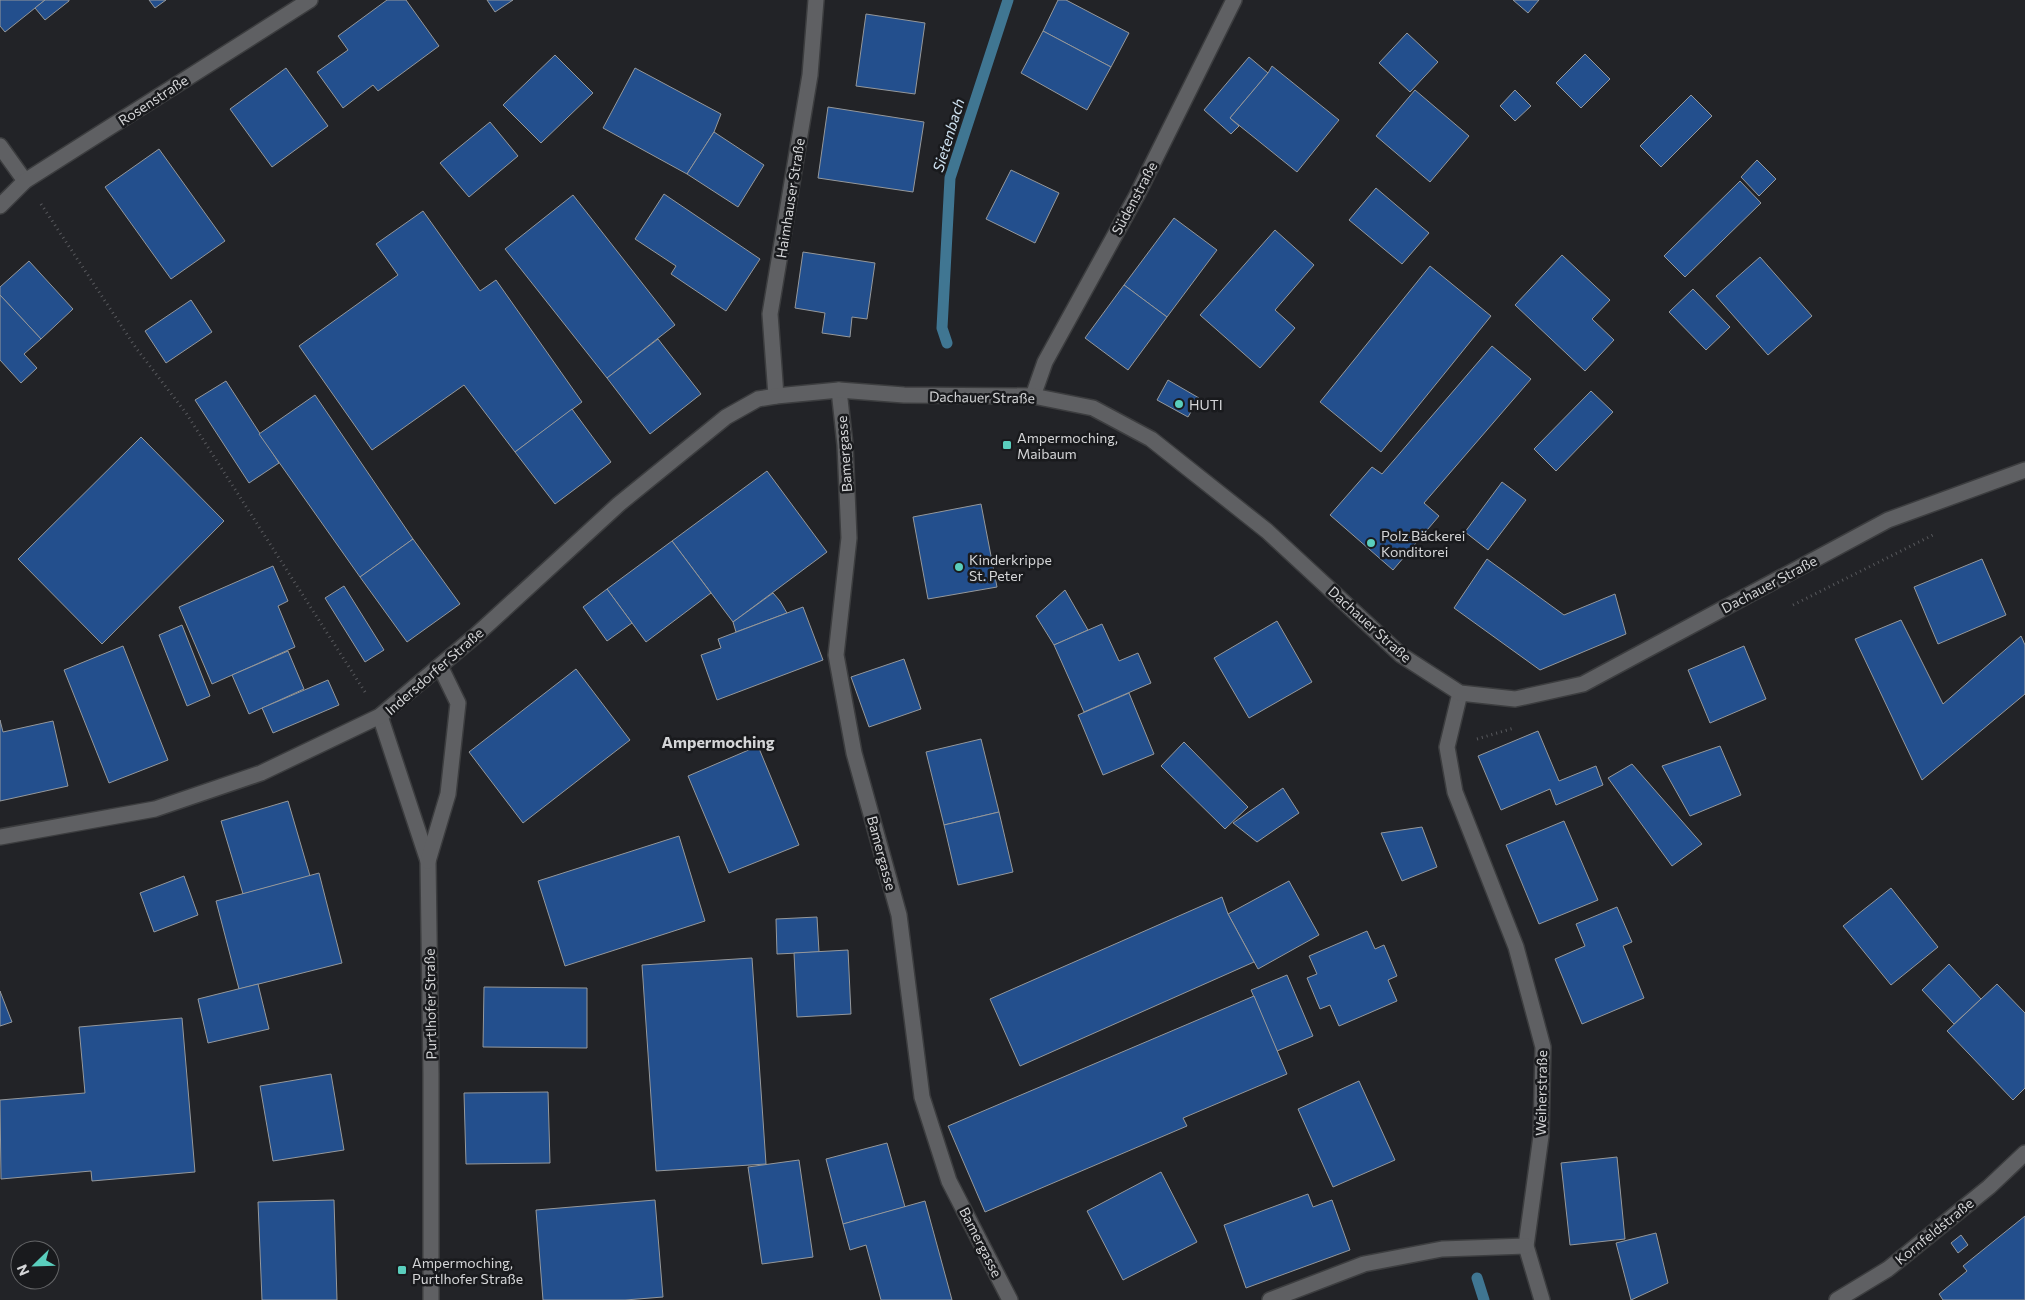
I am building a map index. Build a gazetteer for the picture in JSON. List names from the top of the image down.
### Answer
{
  "streets": {
    "street": [
      "Rosenstraße",
      "Haimhauser Straße",
      "Südenstraße",
      "Dachauer Straße",
      "Bamergasse",
      "Indersdorfer Straße",
      "Purtlhofer Straße",
      "Weiherstraße",
      "Kornfeldstraße"
    ]
  },
  "crossings": [
    ["Haimhauser Straße", "Dachauer Straße"],
    ["Haimhauser Straße", "Indersdorfer Straße"],
    ["Südenstraße", "Dachauer Straße"],
    ["Dachauer Straße", "Bamergasse"],
    ["Dachauer Straße", "Indersdorfer Straße"],
    ["Dachauer Straße", "Weiherstraße"],
    ["Indersdorfer Straße", "Purtlhofer Straße"]
  ],
  "districts": ["Ampermoching"],
  "water": ["Sietenbach"],
  "places": {
    "other": ["HUTI", "Polz Bäckerei Konditorei", "Kinderkrippe St. Peter"],
    "transit": ["Ampermoching, Maibaum", "Ampermoching, Purtlhofer Straße"]
  },
  "north": "bottom left"
}
